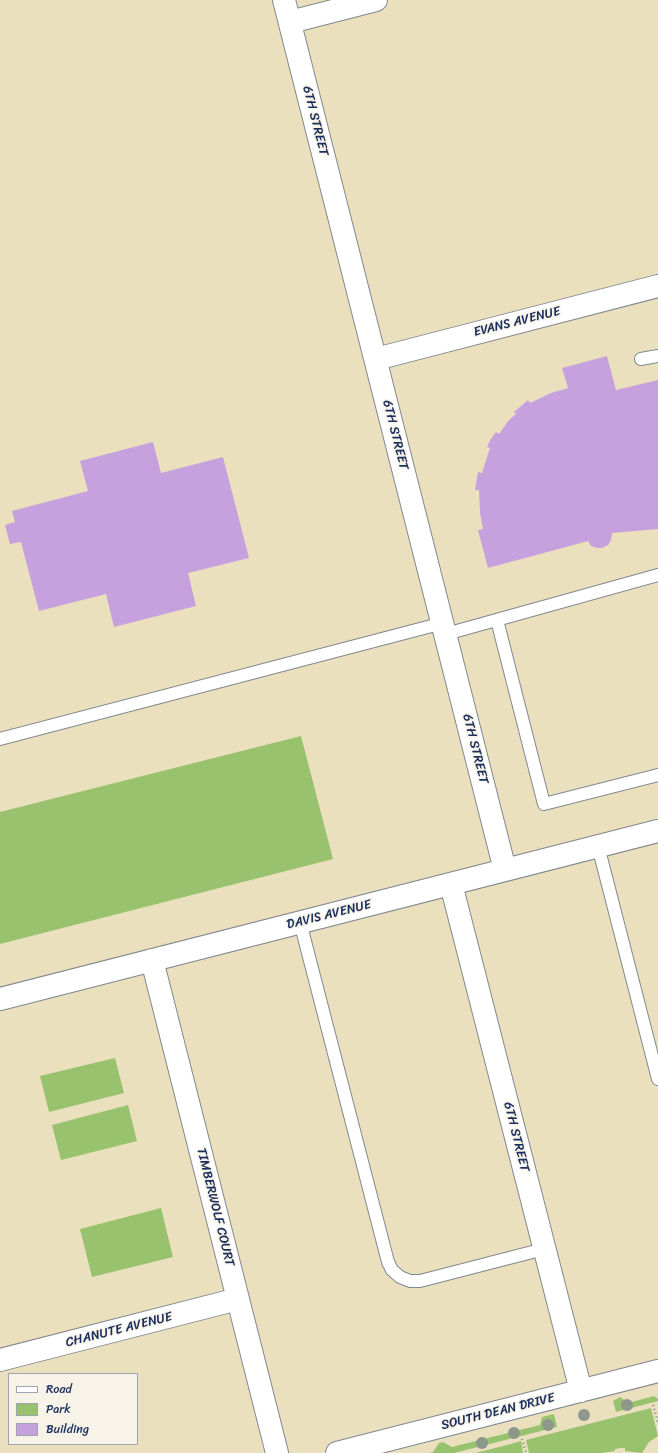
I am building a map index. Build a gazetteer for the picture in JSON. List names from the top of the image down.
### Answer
{
  "streets": {
    "street": [
      "6TH STREET",
      "EVANS AVENUE",
      "DAVIS AVENUE",
      "TIMBERWOLF COURT",
      "CHANUTE AVENUE",
      "SOUTH DEAN DRIVE"
    ]
  },
  "crossings": [
    ["6TH STREET", "EVANS AVENUE"],
    ["6TH STREET", "DAVIS AVENUE"],
    ["6TH STREET", "SOUTH DEAN DRIVE"],
    ["DAVIS AVENUE", "TIMBERWOLF COURT"],
    ["TIMBERWOLF COURT", "CHANUTE AVENUE"]
  ],
  "legend": ["Road", "Park", "Building"]
}
